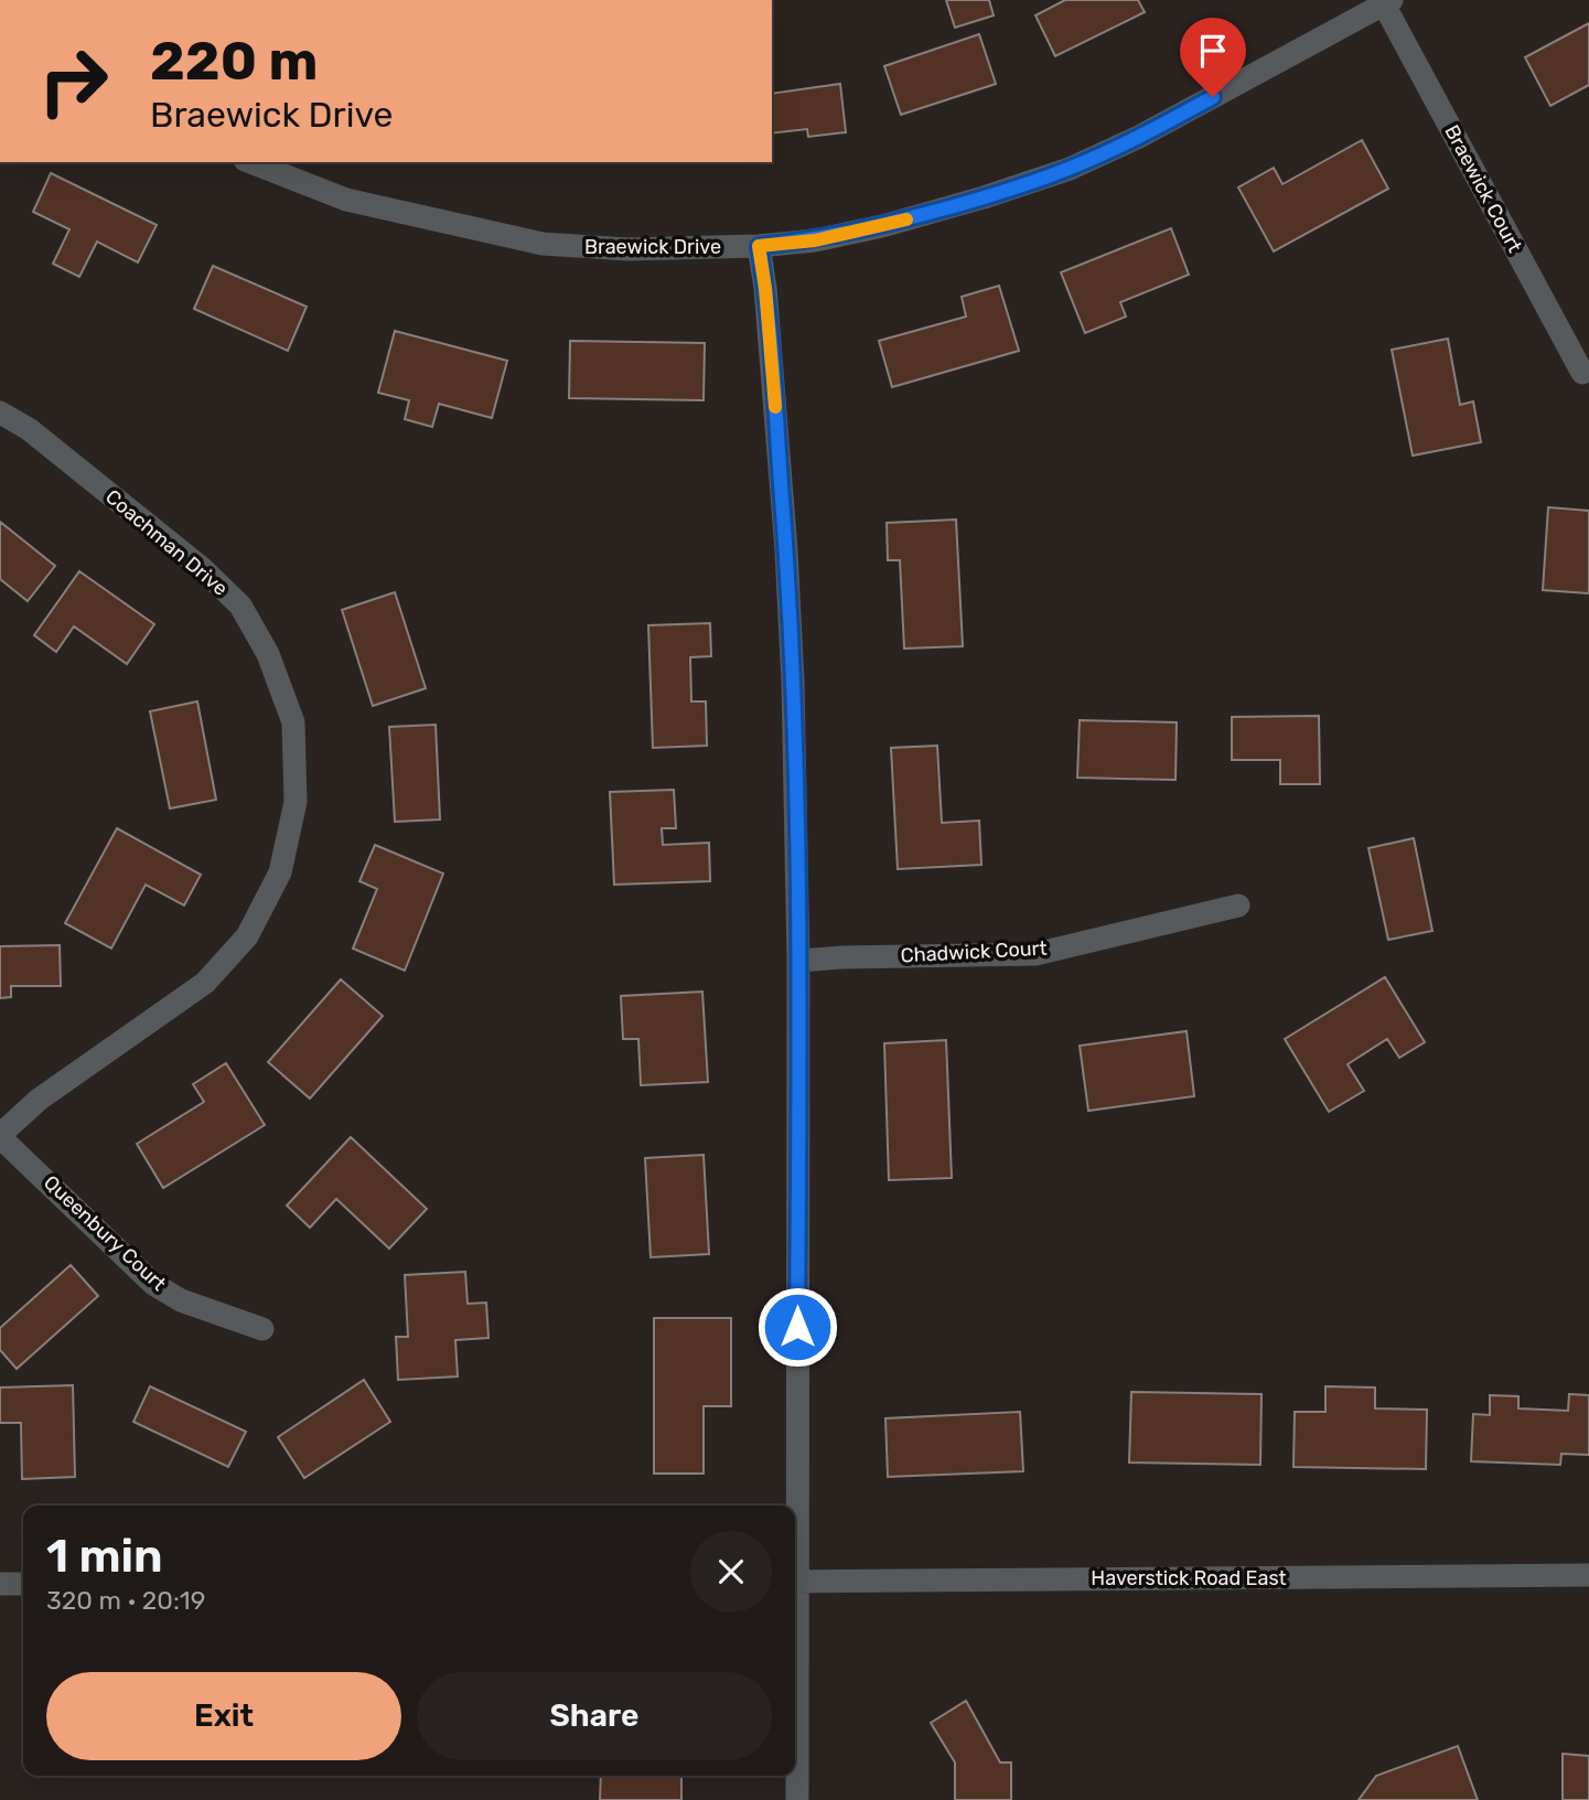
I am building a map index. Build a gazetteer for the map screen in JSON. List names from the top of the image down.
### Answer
{
  "streets": {
    "street": [
      "Braewick Court",
      "Braewick Drive",
      "Coachman Drive",
      "Chadwick Court",
      "Queenbury Court",
      "Haverstick Road East"
    ]
  },
  "crossings": [
    ["Braewick Court", "Braewick Drive"],
    ["Coachman Drive", "Queenbury Court"]
  ],
  "page": {
    "turn": ["220 m", "Braewick Drive"],
    "heading": ["1 min", "320 m · 20:19"],
    "buttons": ["Exit", "Share"]
  }
}
